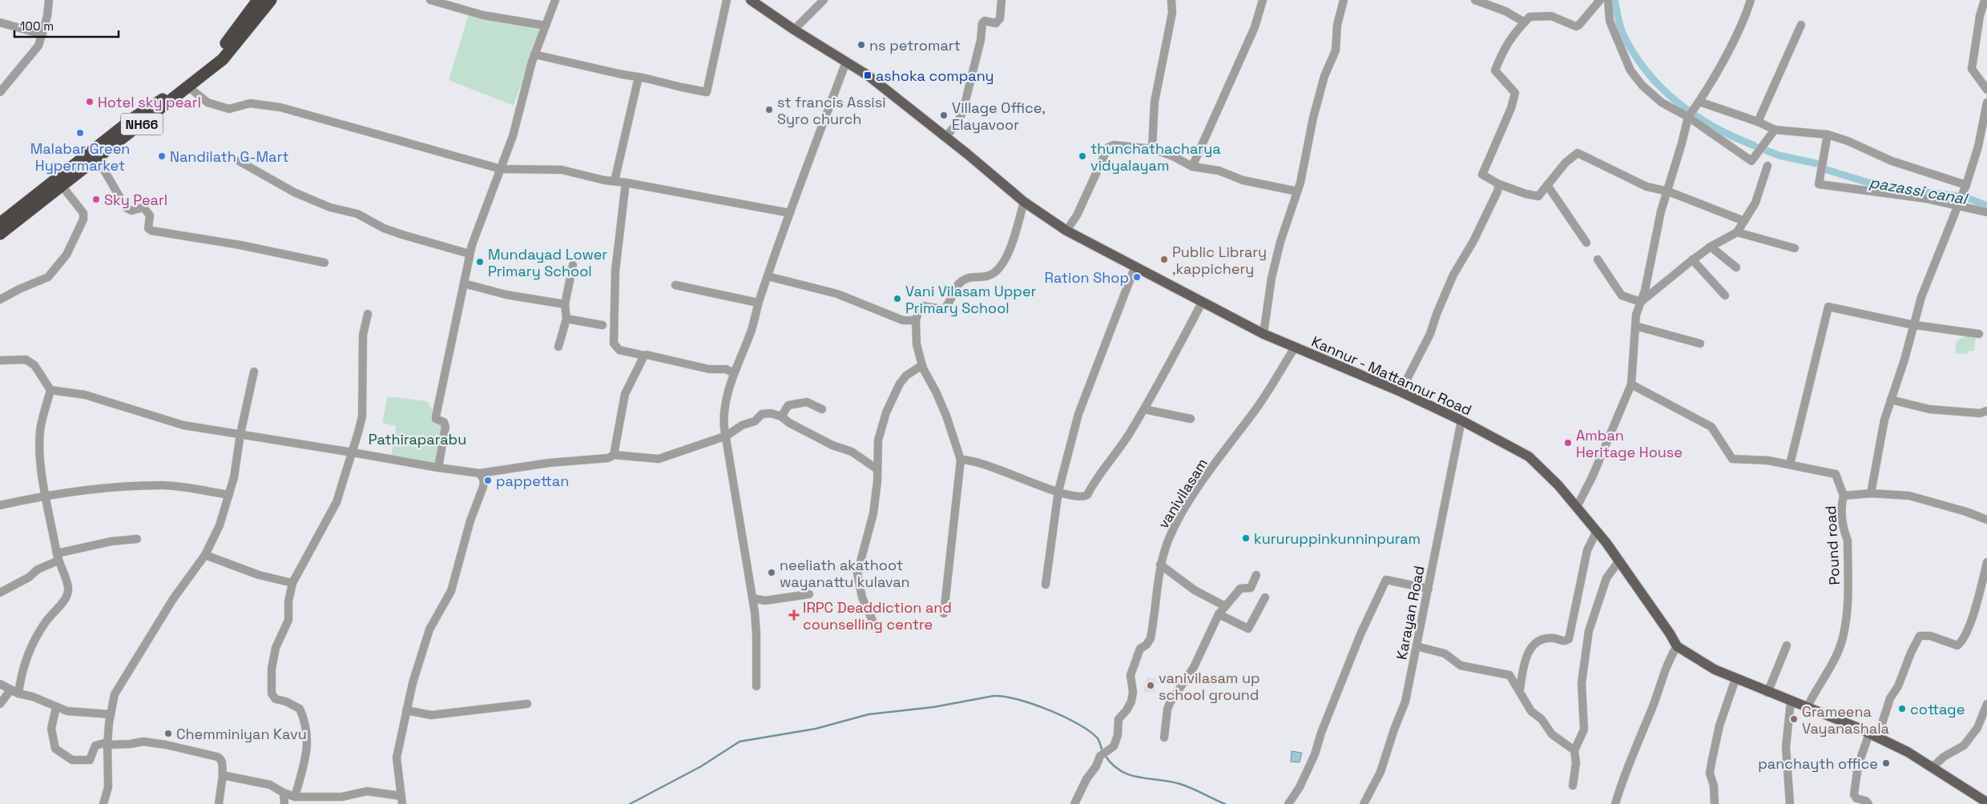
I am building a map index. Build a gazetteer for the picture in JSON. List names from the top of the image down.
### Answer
{
  "streets": {
    "highway": ["NH66"],
    "main road": ["Kannur - Mattannur Road"],
    "street": ["vanivilasam", "Pound road", "Karayan Road"]
  },
  "crossings": [
    ["Kannur - Mattannur Road", "vanivilasam"],
    ["Kannur - Mattannur Road", "Pound road"],
    ["Kannur - Mattannur Road", "Karayan Road"]
  ],
  "water": ["pazassi canal"],
  "parks": ["Pathiraparabu"],
  "places": {
    "other": [
      "ns petromart",
      "Hotel sky pearl",
      "st francis Assisi Syro church",
      "Village Office, Elayavoor",
      "Malabar Green Hypermarket",
      "Nandilath G-Mart",
      "thunchathacharya vidyalayam",
      "Sky Pearl",
      "Public Library ,kappichery",
      "Mundayad Lower Primary School",
      "Ration Shop",
      "Vani Vilasam Upper Primary School",
      "Amban Heritage House",
      "pappettan",
      "kururuppinkunninpuram",
      "neeliath akathoot wayanattu kulavan",
      "vanivilasam up school ground",
      "cottage",
      "Grameena Vayanashala",
      "Chemminiyan Kavu",
      "panchayth office"
    ],
    "transit": ["ashoka company"],
    "health": ["IRPC Deaddiction and counselling centre"]
  },
  "scale_bar": "100 m"
}
